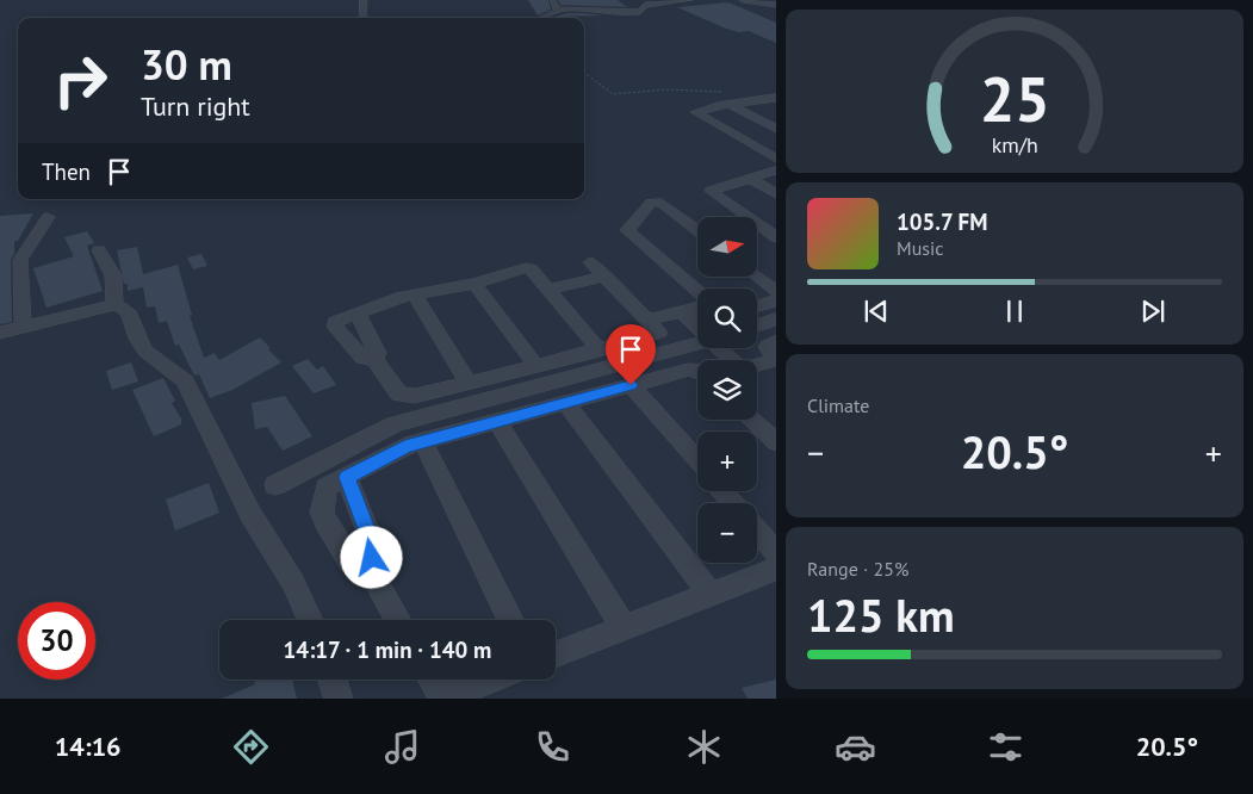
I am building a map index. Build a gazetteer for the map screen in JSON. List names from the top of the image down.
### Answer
{
  "north": "right",
  "page": {
    "turn": ["30 m", "Turn right"],
    "then": "Then",
    "song": ["105.7 FM", "Music"],
    "map_buttons": ["+", "−"],
    "tile": [
      "Climate",
      ["Range · 25%", "125 km"]
    ],
    "heat": ["−", "20.5°", "+"],
    "limit": "30",
    "trip": "14:17 · 1 min · 140 m",
    "tabs": ["14:16", "20.5°"],
    "gauge": ["25", "km/h"]
  }
}
